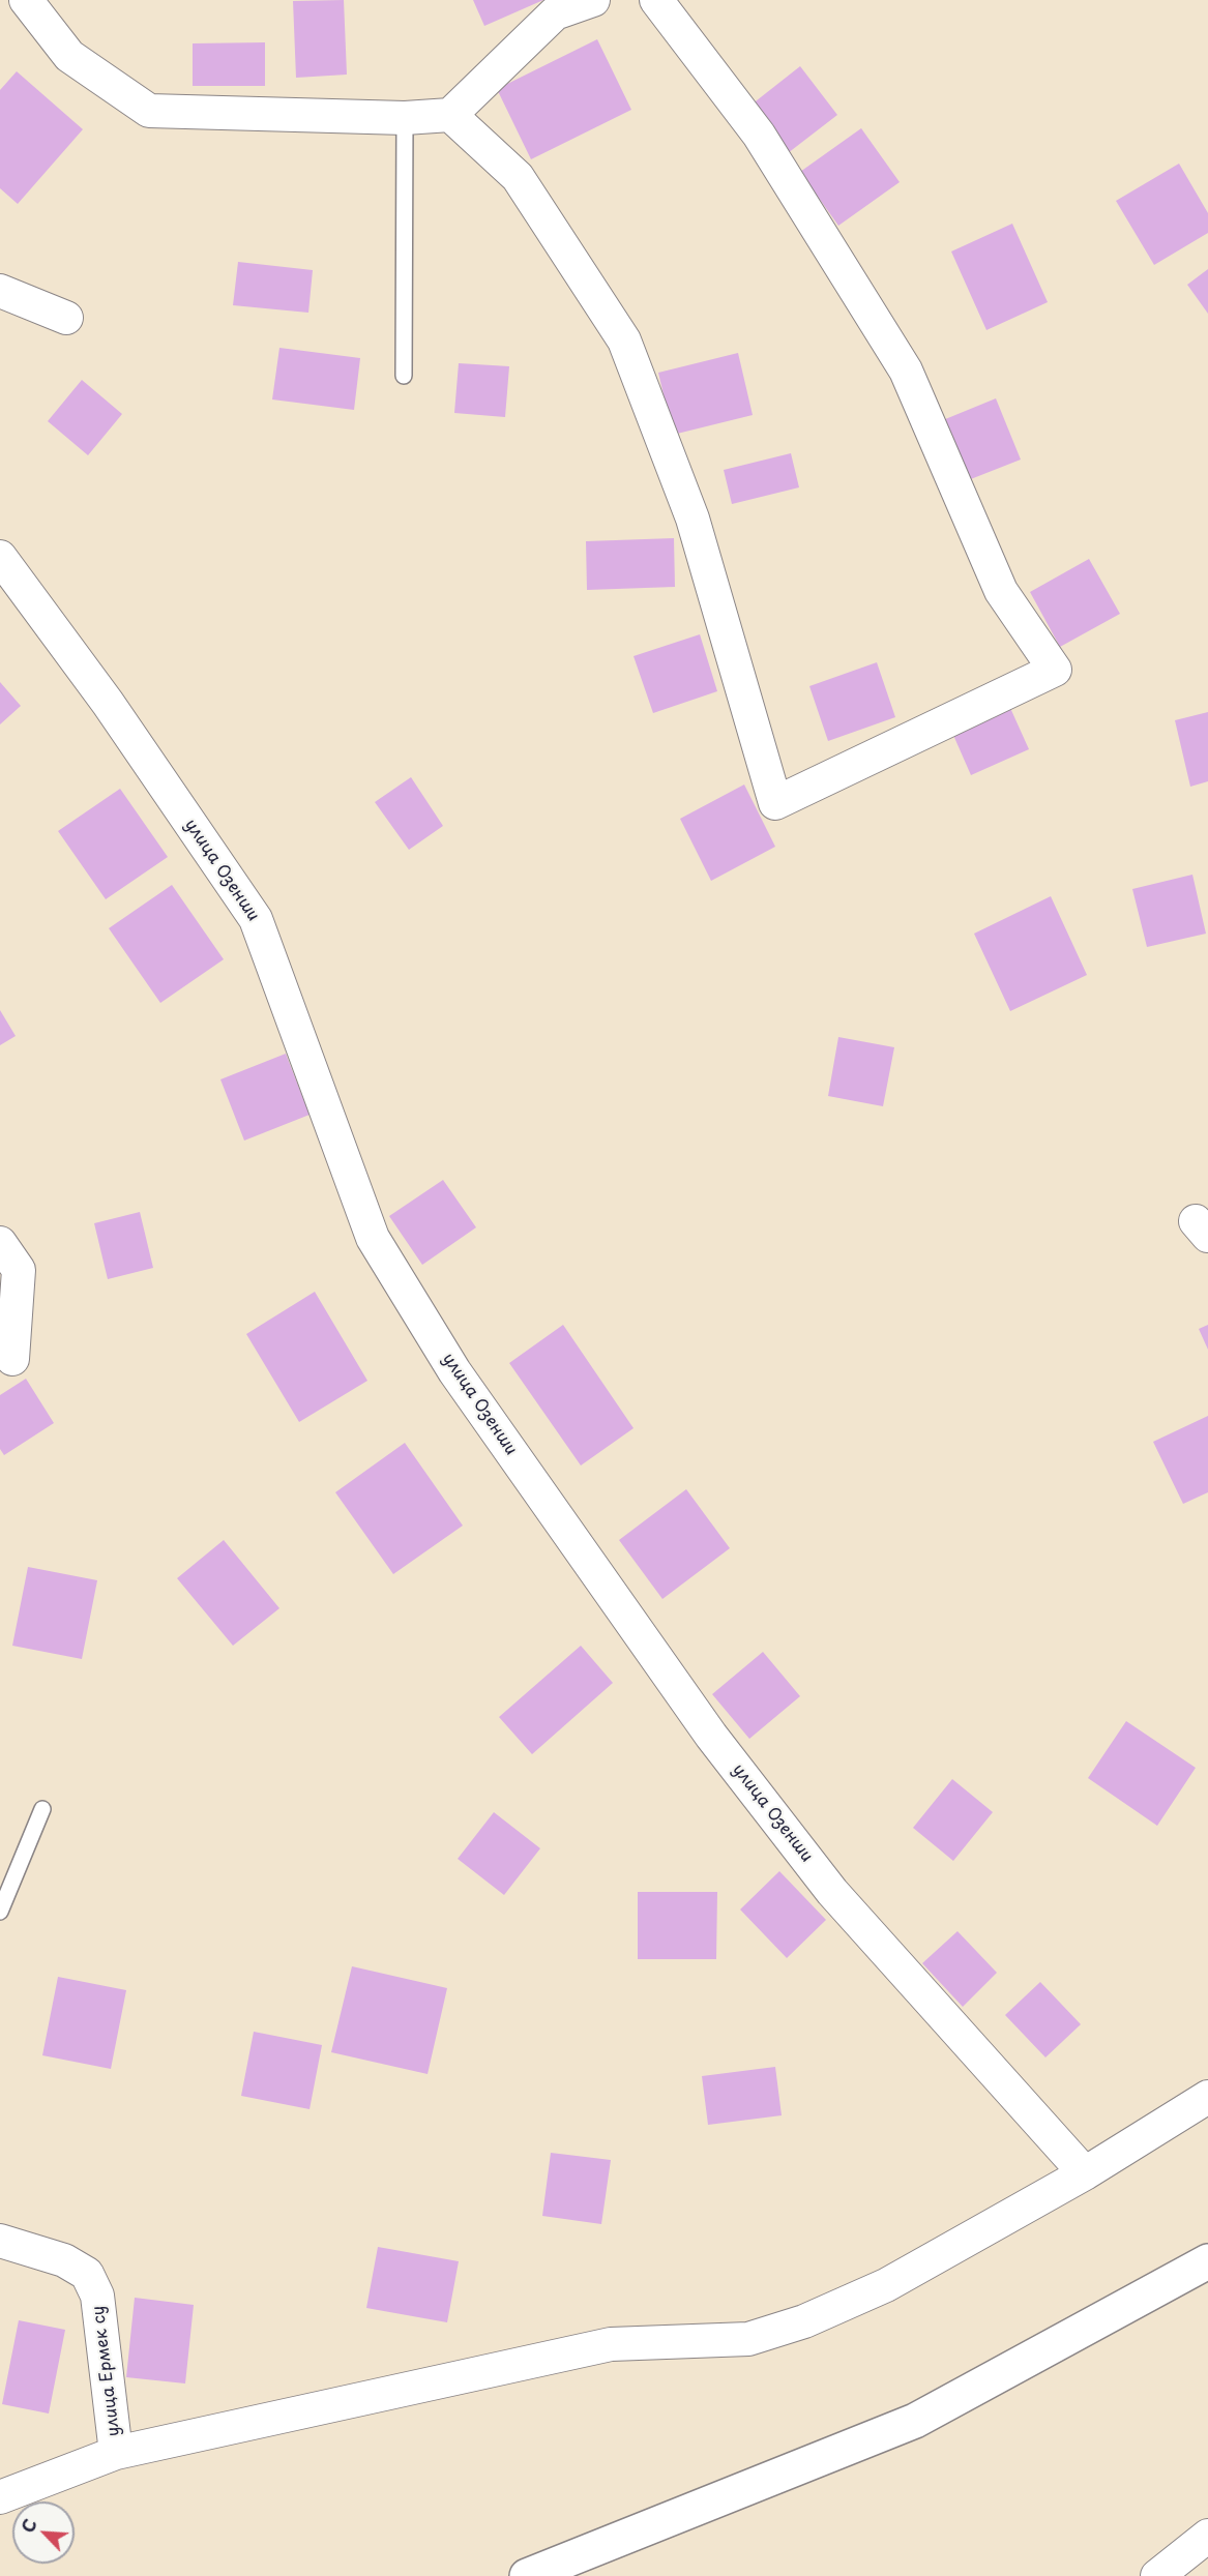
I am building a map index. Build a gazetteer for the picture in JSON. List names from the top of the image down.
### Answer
{
  "streets": {
    "street": ["улица Озенши", "улица Ермек су"]
  },
  "north": "top left"
}
